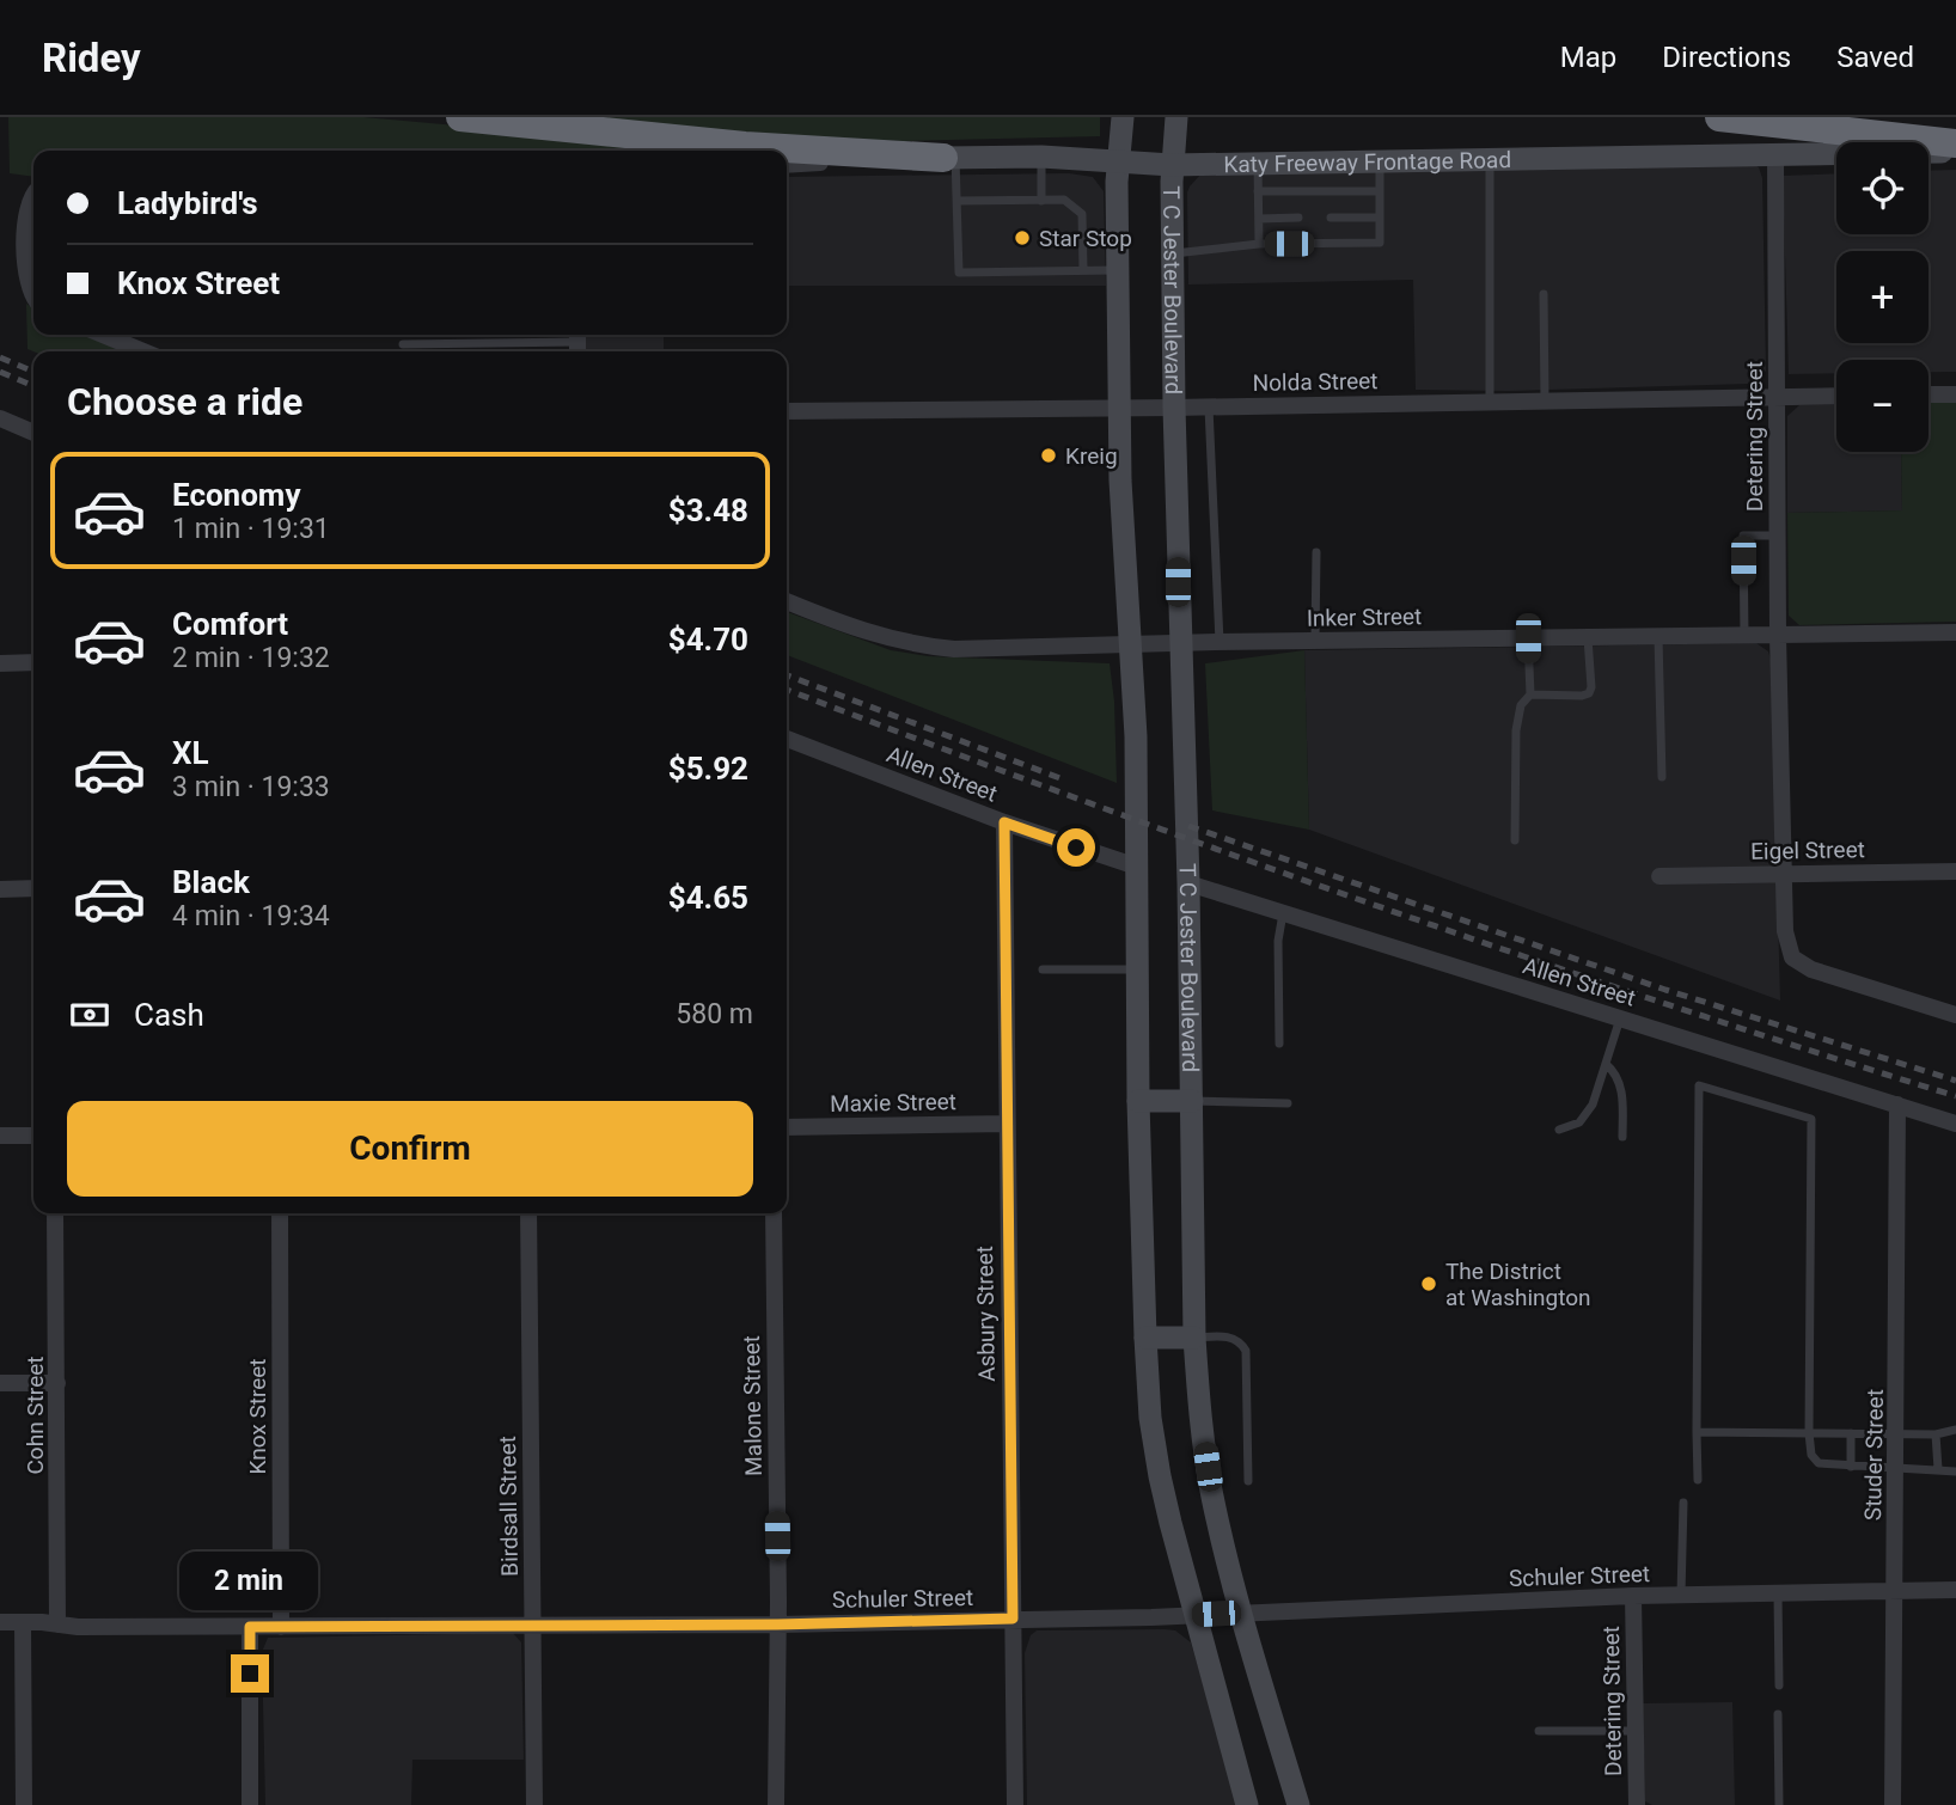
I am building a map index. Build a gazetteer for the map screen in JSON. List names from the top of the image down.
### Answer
{
  "streets": {
    "main road": ["Katy Freeway Frontage Road", "T C Jester Boulevard"],
    "street": [
      "Nolda Street",
      "Detering Street",
      "Inker Street",
      "Allen Street",
      "Eigel Street",
      "Maxie Street",
      "Asbury Street",
      "Malone Street",
      "Cohn Street",
      "Knox Street",
      "Studer Street",
      "Birdsall Street",
      "Schuler Street"
    ]
  },
  "crossings": [
    ["Katy Freeway Frontage Road", "T C Jester Boulevard"],
    ["Katy Freeway Frontage Road", "Detering Street"],
    ["T C Jester Boulevard", "Nolda Street"],
    ["T C Jester Boulevard", "Inker Street"],
    ["T C Jester Boulevard", "Allen Street"],
    ["T C Jester Boulevard", "Schuler Street"],
    ["Nolda Street", "Detering Street"],
    ["Detering Street", "Inker Street"],
    ["Detering Street", "Eigel Street"],
    ["Detering Street", "Schuler Street"],
    ["Allen Street", "Asbury Street"],
    ["Allen Street", "Studer Street"],
    ["Maxie Street", "Asbury Street"],
    ["Asbury Street", "Schuler Street"],
    ["Malone Street", "Schuler Street"],
    ["Cohn Street", "Schuler Street"],
    ["Knox Street", "Schuler Street"],
    ["Studer Street", "Schuler Street"],
    ["Birdsall Street", "Schuler Street"]
  ],
  "places": ["Star Stop", "Kreig", "The District at Washington"],
  "page": {
    "header": "Ridey",
    "nav": ["Map", "Directions", "Saved"],
    "map_buttons": ["+", "−"],
    "banner": ["Ladybird's", "Knox Street"],
    "heading": "Choose a ride",
    "list": [
      {
        "name": "Economy",
        "note": "1 min · 19:31",
        "value": "$3.48"
      },
      {
        "name": "Comfort",
        "note": "2 min · 19:32",
        "value": "$4.70"
      },
      {
        "name": "XL",
        "note": "3 min · 19:33",
        "value": "$5.92"
      },
      {
        "name": "Black",
        "note": "4 min · 19:34",
        "value": "$4.65"
      }
    ],
    "pay": ["Cash", "580 m"],
    "buttons": "Confirm",
    "bubble": "2 min"
  }
}
